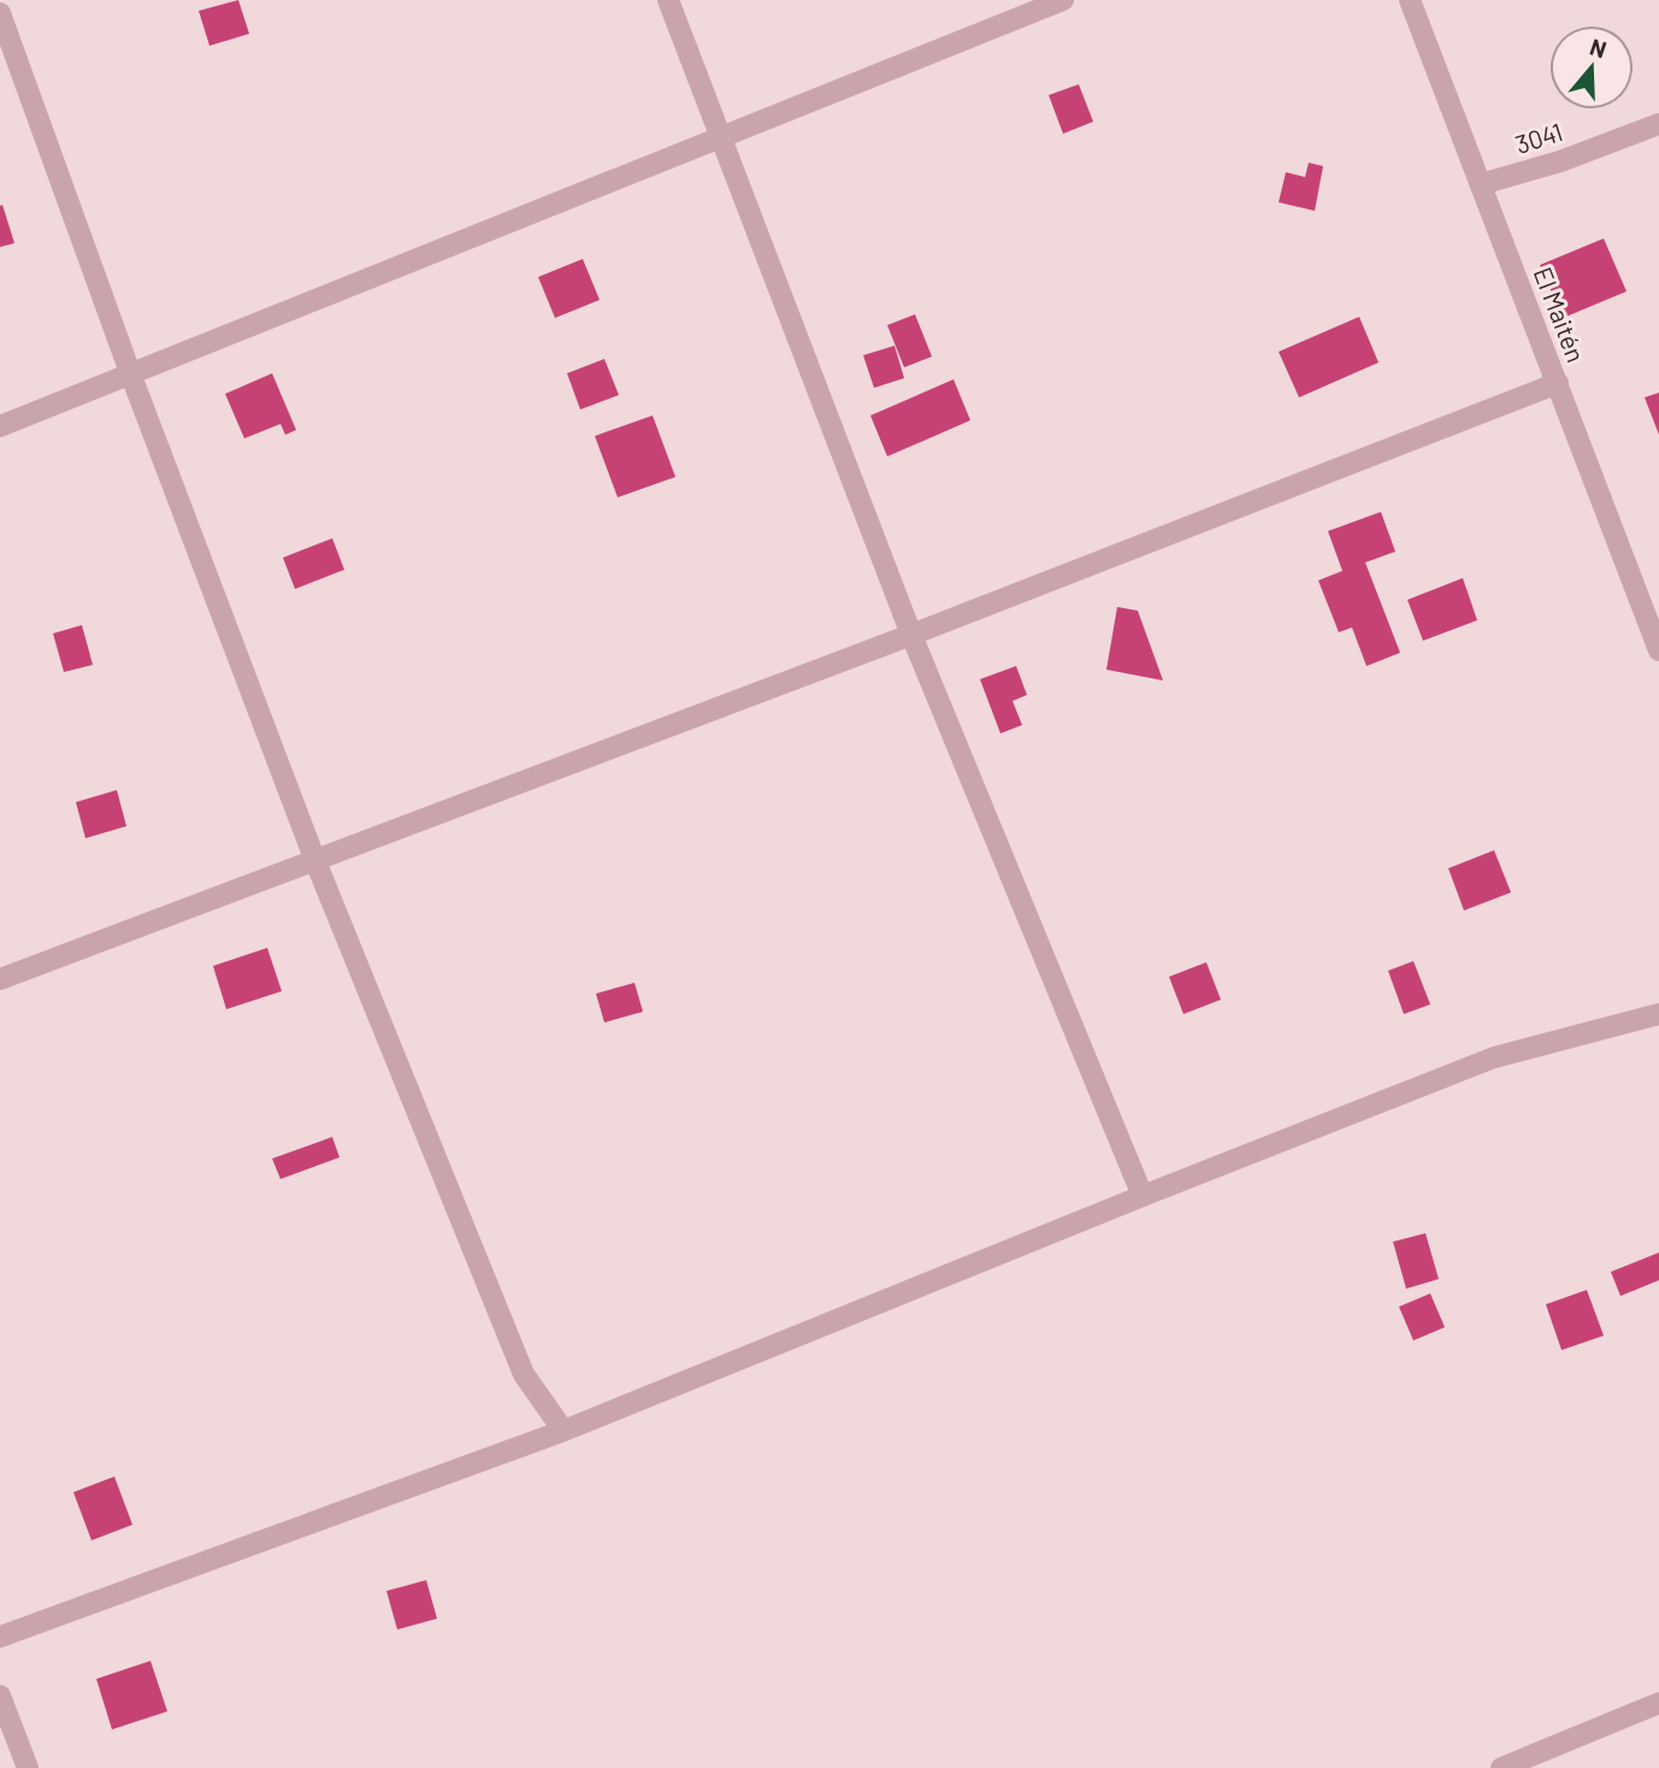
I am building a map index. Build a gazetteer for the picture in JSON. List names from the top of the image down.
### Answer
{
  "streets": {
    "street": ["3041", "El Maitén"]
  },
  "crossings": [
    ["3041", "El Maitén"]
  ],
  "north": "top"
}
